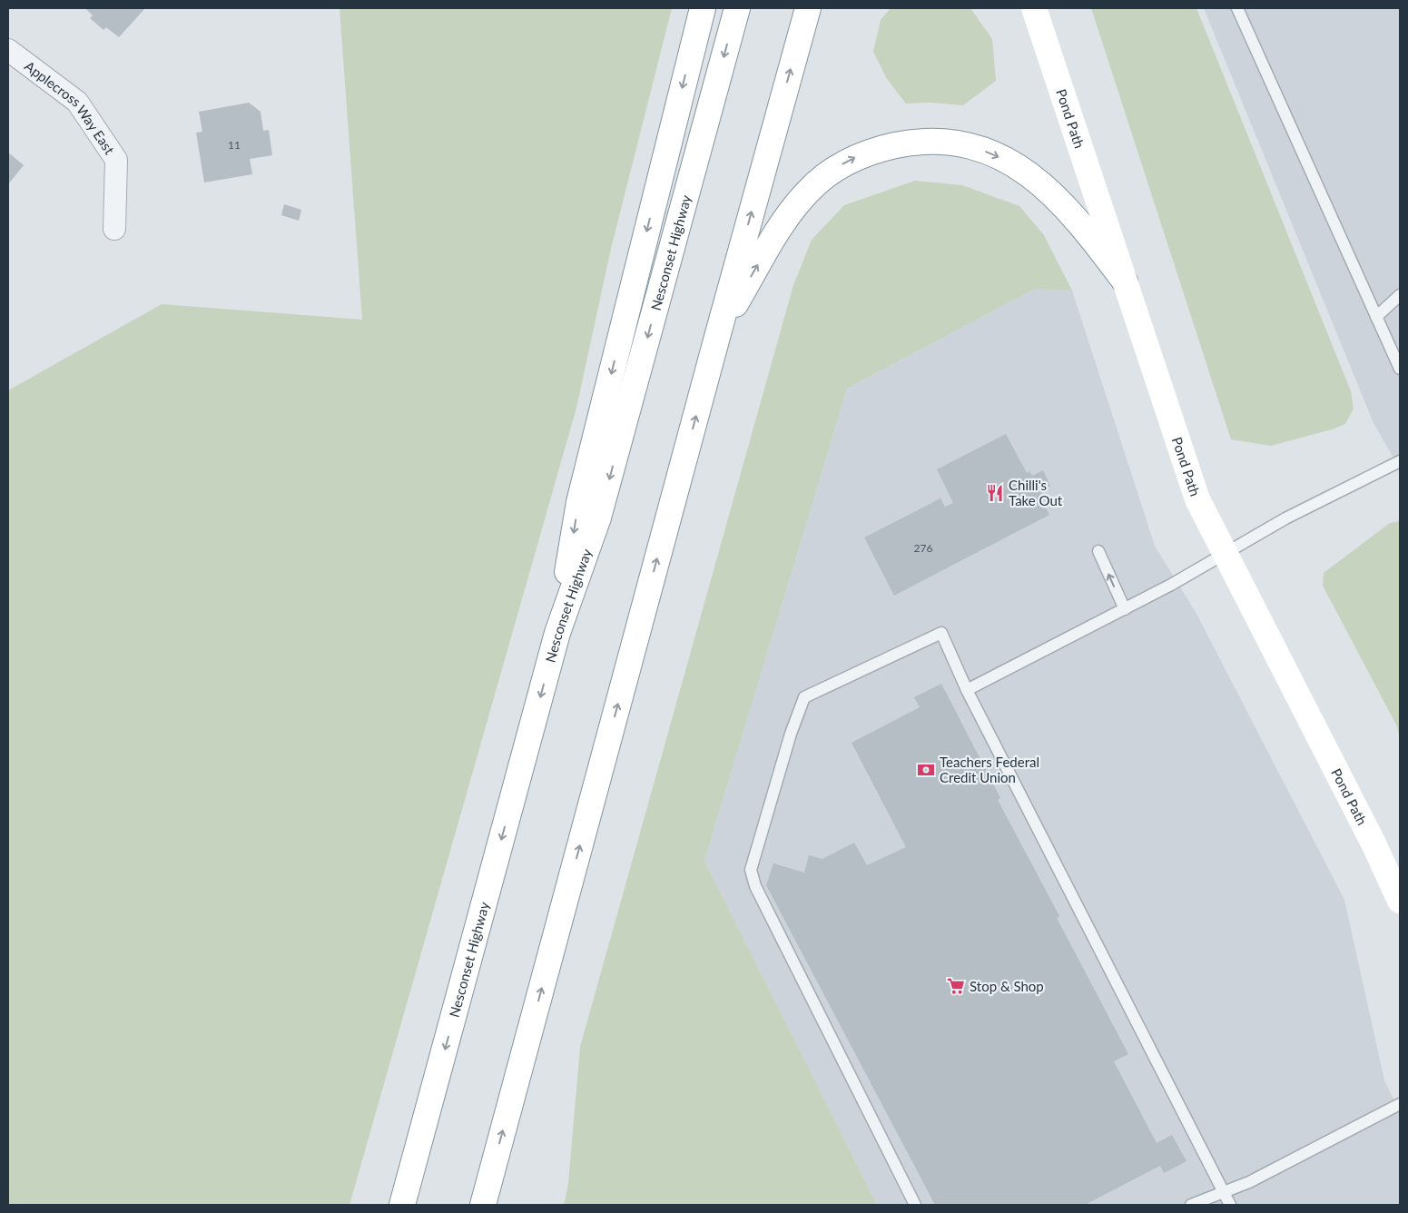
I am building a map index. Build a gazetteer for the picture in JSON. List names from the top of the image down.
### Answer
{
  "streets": {
    "main road": ["Pond Path", "Nesconset Highway"],
    "street": ["Applecross Way East"]
  },
  "places": {
    "restaurant": ["Chilli's Take Out"],
    "bank": ["Teachers Federal Credit Union"],
    "supermarket": ["Stop & Shop"]
  },
  "house_numbers": ["11", "276"]
}
